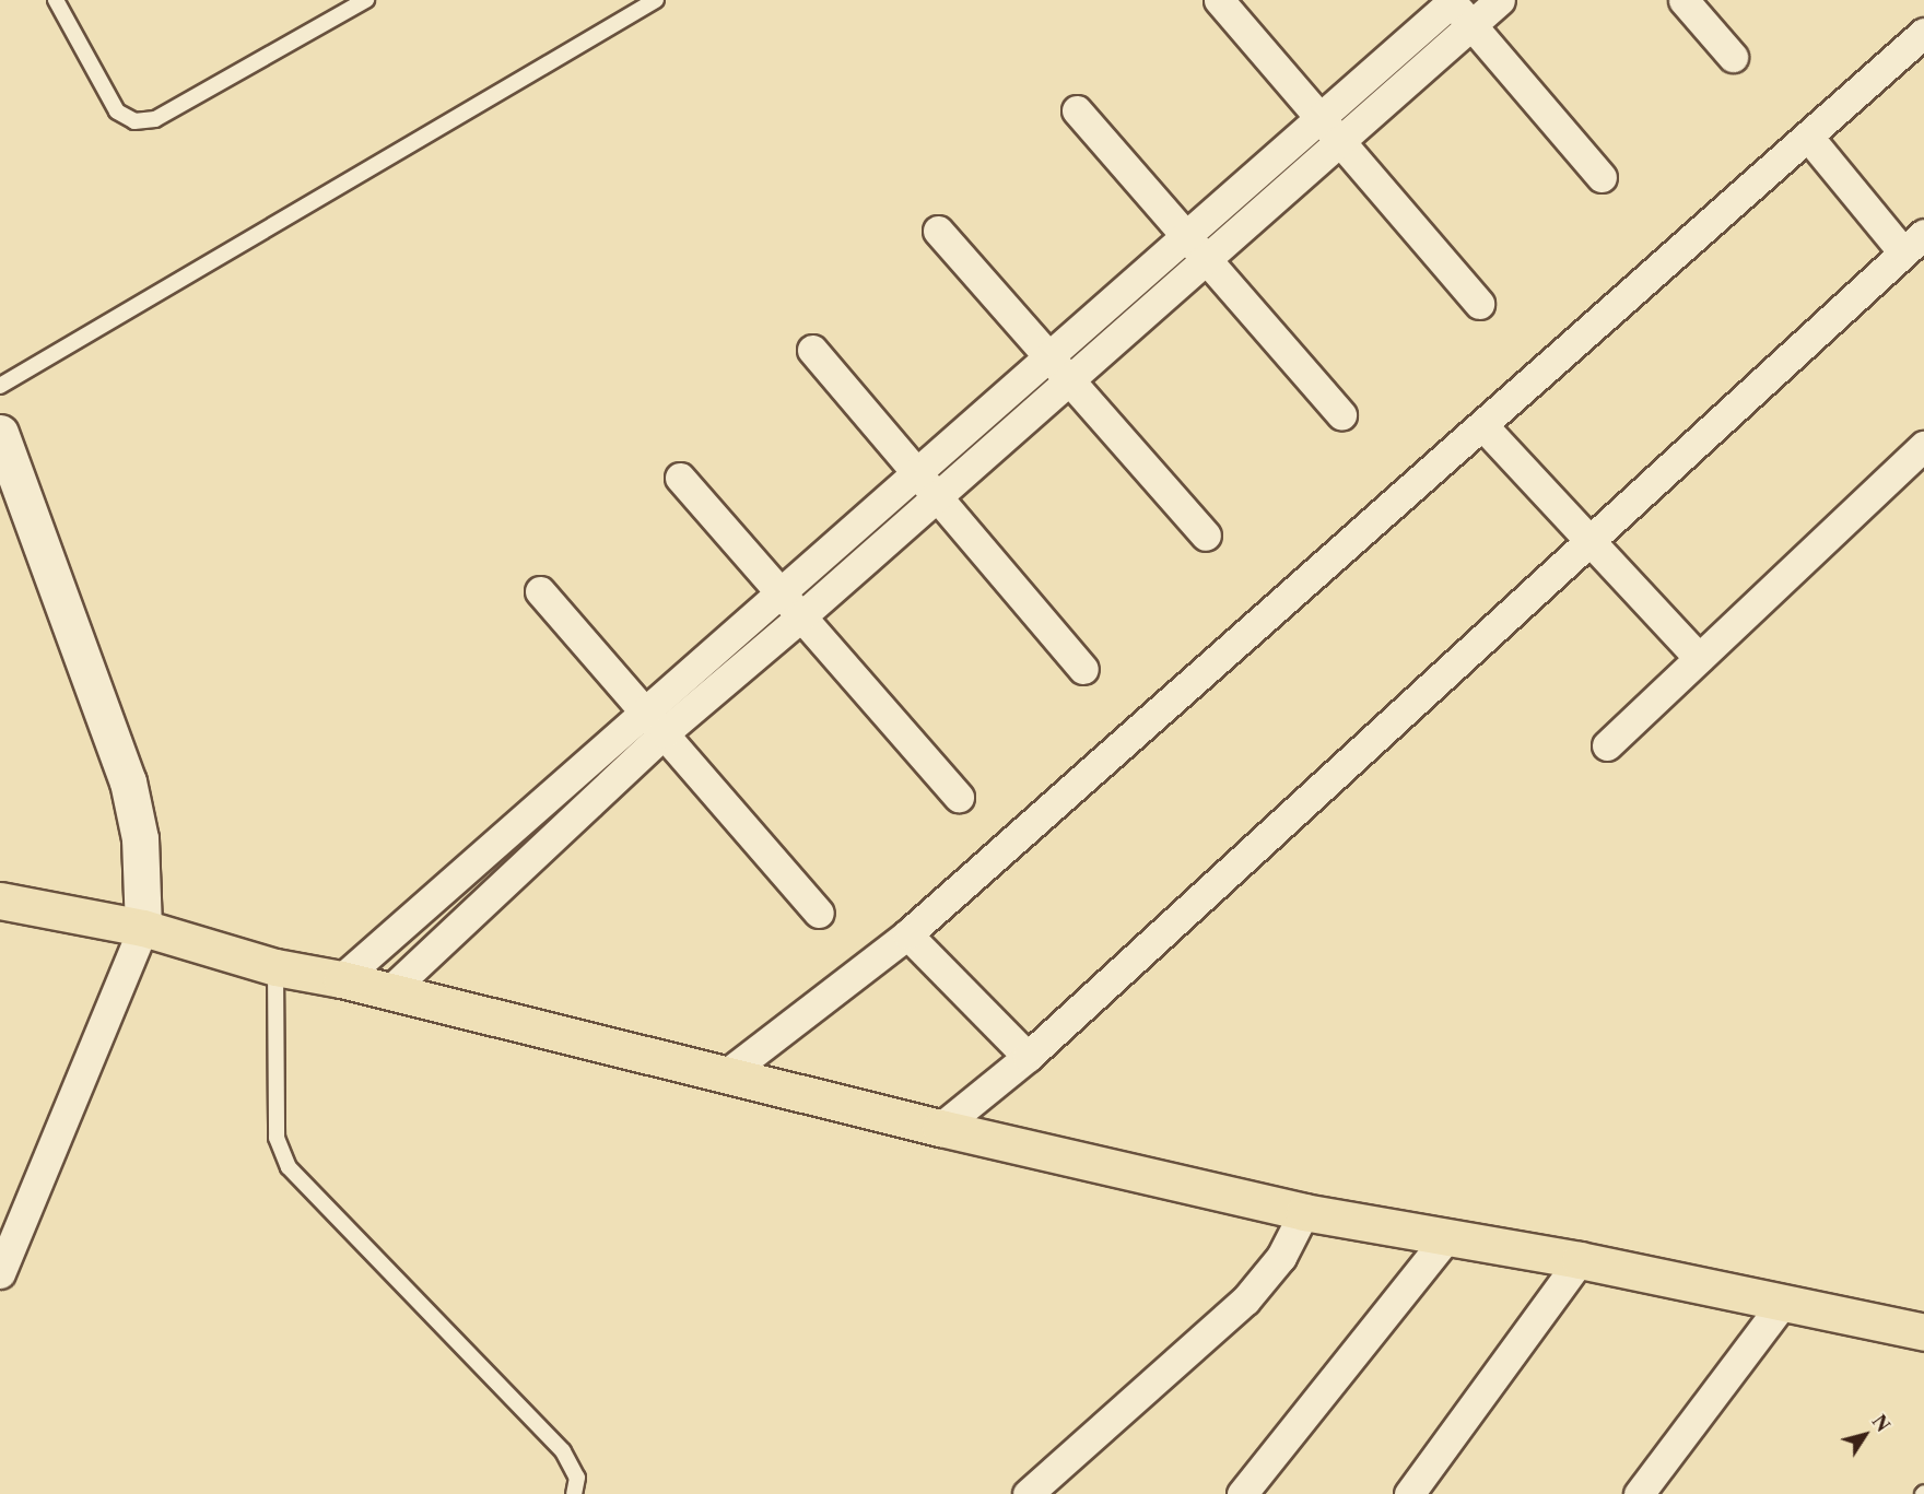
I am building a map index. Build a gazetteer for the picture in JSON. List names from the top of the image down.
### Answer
{
  "north": "top right"
}
